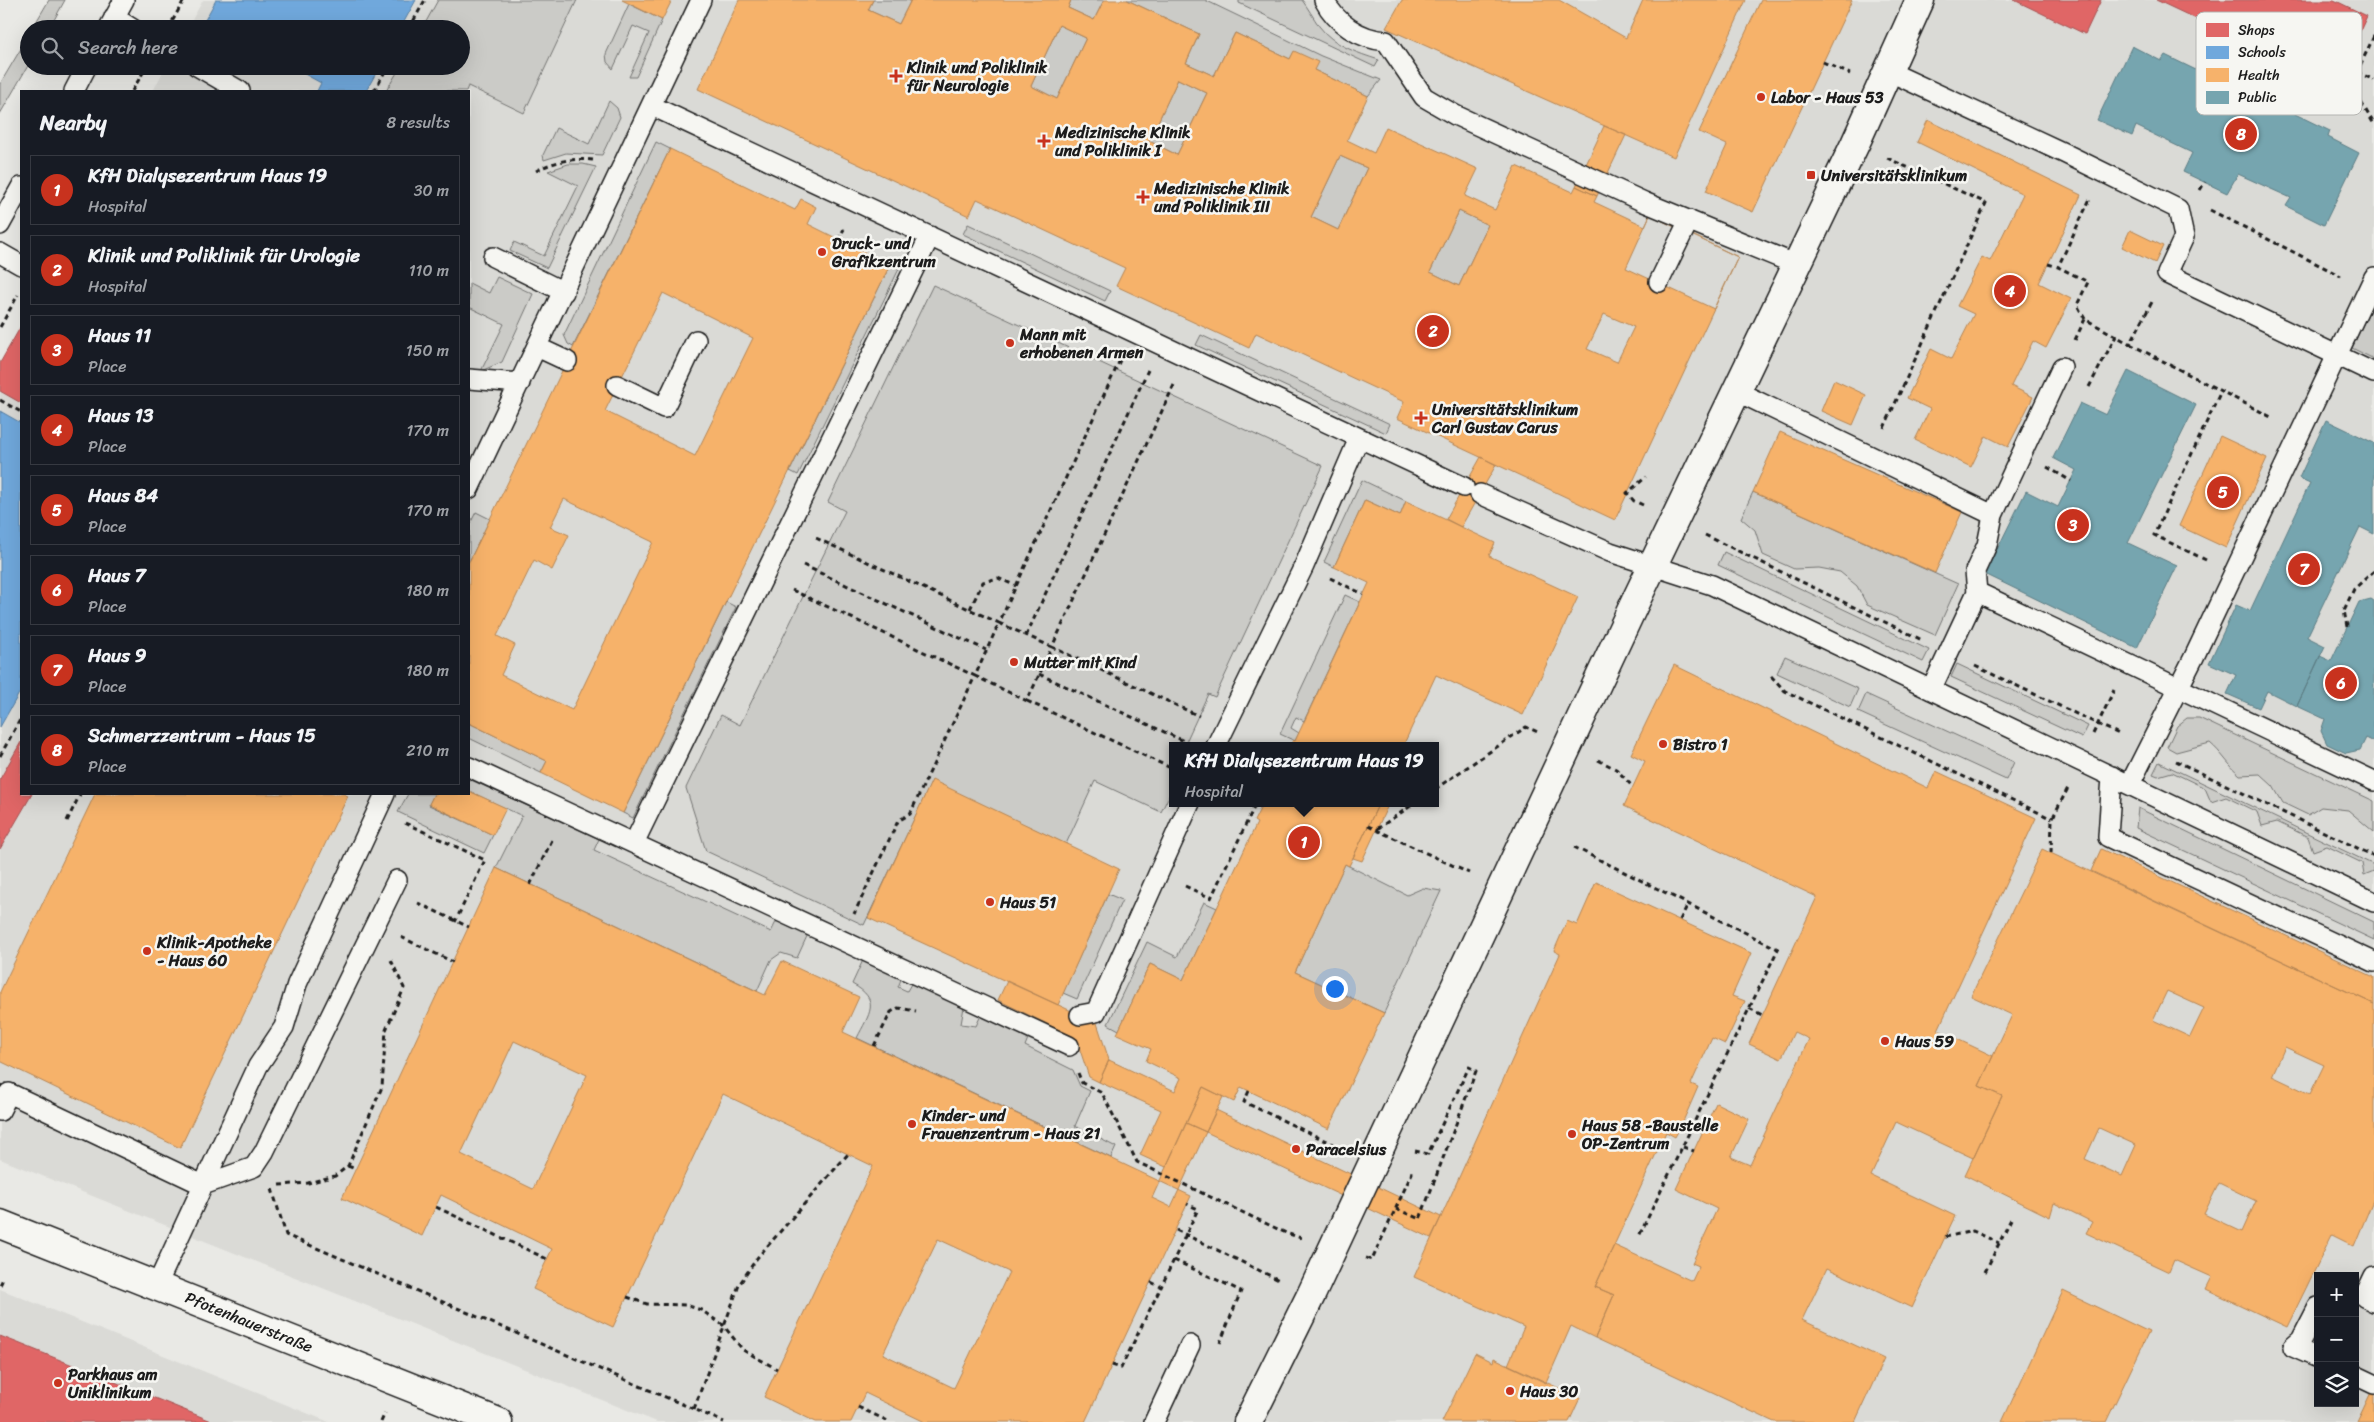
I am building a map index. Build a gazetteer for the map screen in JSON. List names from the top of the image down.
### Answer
{
  "streets": {
    "street": ["Pfotenhauerstraße"]
  },
  "places": {
    "health": [
      "Klinik und Poliklinik für Neurologie",
      "Medizinische Klinik und Poliklinik I",
      "Medizinische Klinik und Poliklinik III",
      "Universitätsklinikum Carl Gustav Carus"
    ],
    "other": [
      "Labor - Haus 53",
      "Druck- und Grafikzentrum",
      "Mann mit erhobenen Armen",
      "Mutter mit Kind",
      "Bistro 1",
      "Haus 51",
      "Klinik-Apotheke - Haus 60",
      "Haus 59",
      "Kinder- und Frauenzentrum - Haus 21",
      "Haus 58 -Baustelle OP-Zentrum",
      "Paracelsius",
      "Parkhaus am Uniklinikum",
      "Haus 30"
    ],
    "transit": ["Universitätsklinikum"]
  },
  "legend": [
    "Shops",
    "Schools",
    "Health",
    "Public"
  ],
  "page": {
    "search": "Search here",
    "heading": ["Nearby", "8 results"],
    "pins": [
      "8",
      "4",
      "2",
      "5",
      "3",
      "7",
      "6",
      "1"
    ],
    "list": [
      {
        "mark": "1",
        "name": "KfH Dialysezentrum Haus 19",
        "note": "Hospital",
        "value": "30 m"
      },
      {
        "mark": "2",
        "name": "Klinik und Poliklinik für Urologie",
        "note": "Hospital",
        "value": "110 m"
      },
      {
        "mark": "3",
        "name": "Haus 11",
        "note": "Place",
        "value": "150 m"
      },
      {
        "mark": "4",
        "name": "Haus 13",
        "note": "Place",
        "value": "170 m"
      },
      {
        "mark": "5",
        "name": "Haus 84",
        "note": "Place",
        "value": "170 m"
      },
      {
        "mark": "6",
        "name": "Haus 7",
        "note": "Place",
        "value": "180 m"
      },
      {
        "mark": "7",
        "name": "Haus 9",
        "note": "Place",
        "value": "180 m"
      },
      {
        "mark": "8",
        "name": "Schmerzzentrum - Haus 15",
        "note": "Place",
        "value": "210 m"
      }
    ],
    "popup": ["KfH Dialysezentrum Haus 19", "Hospital"],
    "map_buttons": ["+", "−"]
  }
}
